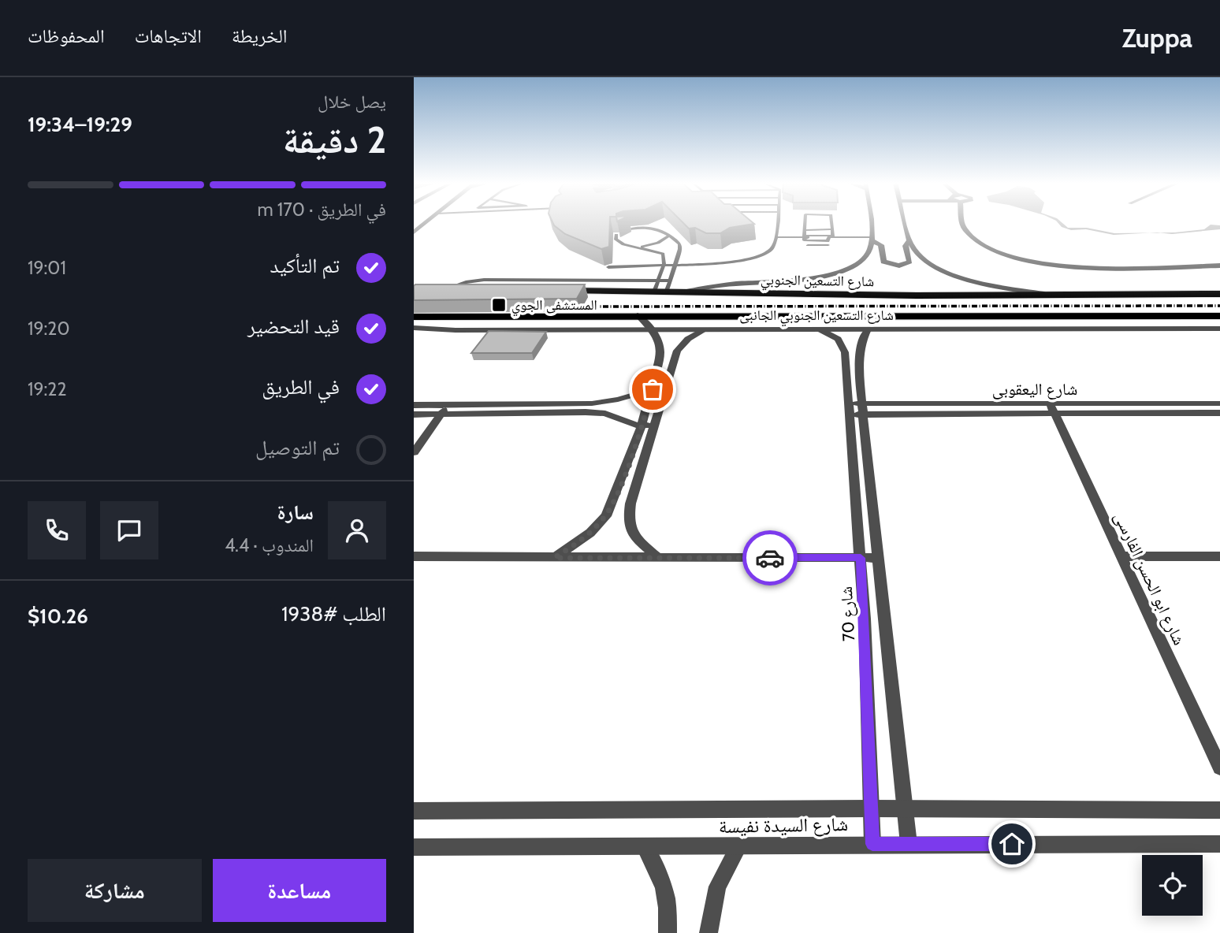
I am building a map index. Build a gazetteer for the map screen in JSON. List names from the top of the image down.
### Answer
{
  "streets": {
    "highway": ["شارع التسعين الجنوبي"],
    "street": [
      "شارع التسعين الجنوبي الجانبى",
      "شارع اليعقوبى",
      "شارع ابو الحسن الفارسى",
      "شارع 70",
      "شارع السيدة نفيسة"
    ]
  },
  "crossings": [
    ["شارع التسعين الجنوبي الجانبى", "شارع 70"],
    ["شارع اليعقوبى", "شارع ابو الحسن الفارسى"],
    ["شارع اليعقوبى", "شارع 70"],
    ["شارع 70", "شارع السيدة نفيسة"]
  ],
  "places": {
    "transit": ["المستشفى الجوي"]
  },
  "page": {
    "header": "Zuppa",
    "nav": ["الخريطة", "الاتجاهات", "المحفوظات"],
    "heading": ["2 دقيقة", "يصل خلال", "19:29–19:34"],
    "panel": [
      "سارة",
      "المندوب · 4.4",
      "الطلب #1938",
      "$10.26"
    ],
    "bar": "في الطريق · 170 m",
    "list": [
      ["تم التأكيد", "19:01"],
      ["قيد التحضير", "19:20"],
      ["في الطريق", "19:22"],
      "تم التوصيل"
    ],
    "buttons": ["مساعدة", "مشاركة"]
  }
}
